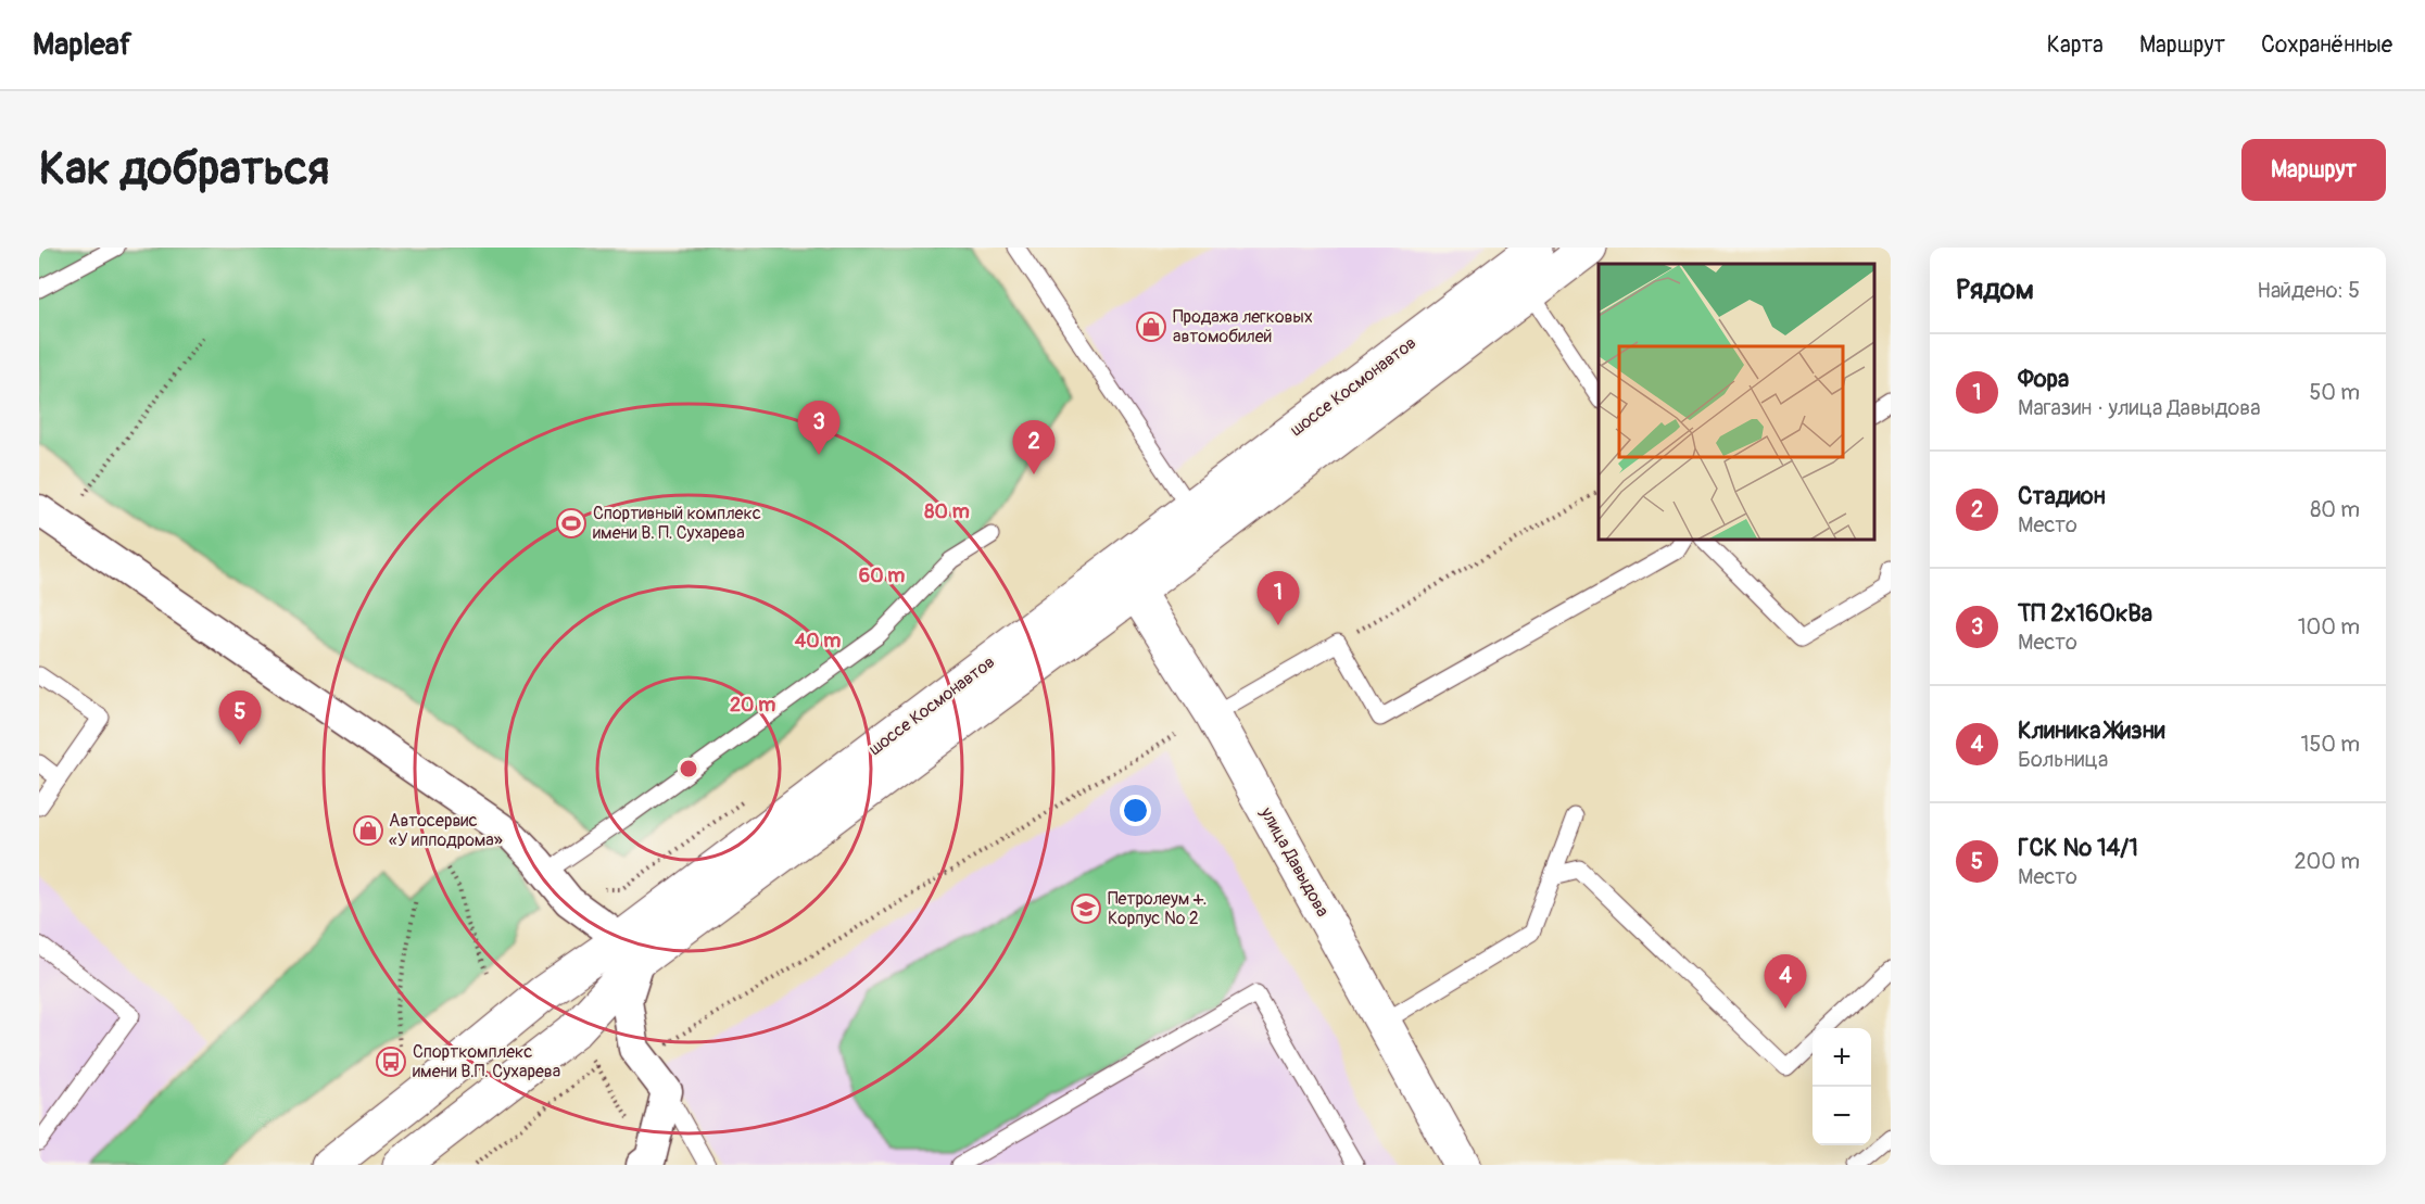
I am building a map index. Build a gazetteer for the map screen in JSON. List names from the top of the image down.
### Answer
{
  "streets": {
    "main road": ["шоссе Космонавтов", "улица Давыдова"]
  },
  "crossings": [
    ["шоссе Космонавтов", "улица Давыдова"]
  ],
  "places": {
    "shop": ["Продажа легковых автомобилей", "Автосервис «У ипподрома»"],
    "sports": ["Спортивный комплекс имени В. П. Сухарева"],
    "school or university": ["Петролеум +. Корпус № 2"],
    "bus stop": ["Спорткомплекс имени В.П. Сухарева"]
  },
  "page": {
    "header": "Mapleaf",
    "nav": ["Карта", "Маршрут", "Сохранённые"],
    "buttons": "Маршрут",
    "title": "Как добраться",
    "heading": ["Рядом", "Найдено: 5"],
    "list": [
      {
        "mark": "1",
        "name": "Фора",
        "note": "Магазин · улица Давыдова",
        "value": "50 m"
      },
      {
        "mark": "2",
        "name": "Стадион",
        "note": "Место",
        "value": "80 m"
      },
      {
        "mark": "3",
        "name": "ТП 2х160кВа",
        "note": "Место",
        "value": "100 m"
      },
      {
        "mark": "4",
        "name": "Клиника Жизни",
        "note": "Больница",
        "value": "150 m"
      },
      {
        "mark": "5",
        "name": "ГСК № 14/1",
        "note": "Место",
        "value": "200 m"
      }
    ],
    "pins": [
      "3",
      "2",
      "1",
      "5",
      "4"
    ],
    "map_buttons": ["+", "−"]
  },
  "rings": [
    "80 m",
    "60 m",
    "40 m",
    "20 m"
  ]
}
